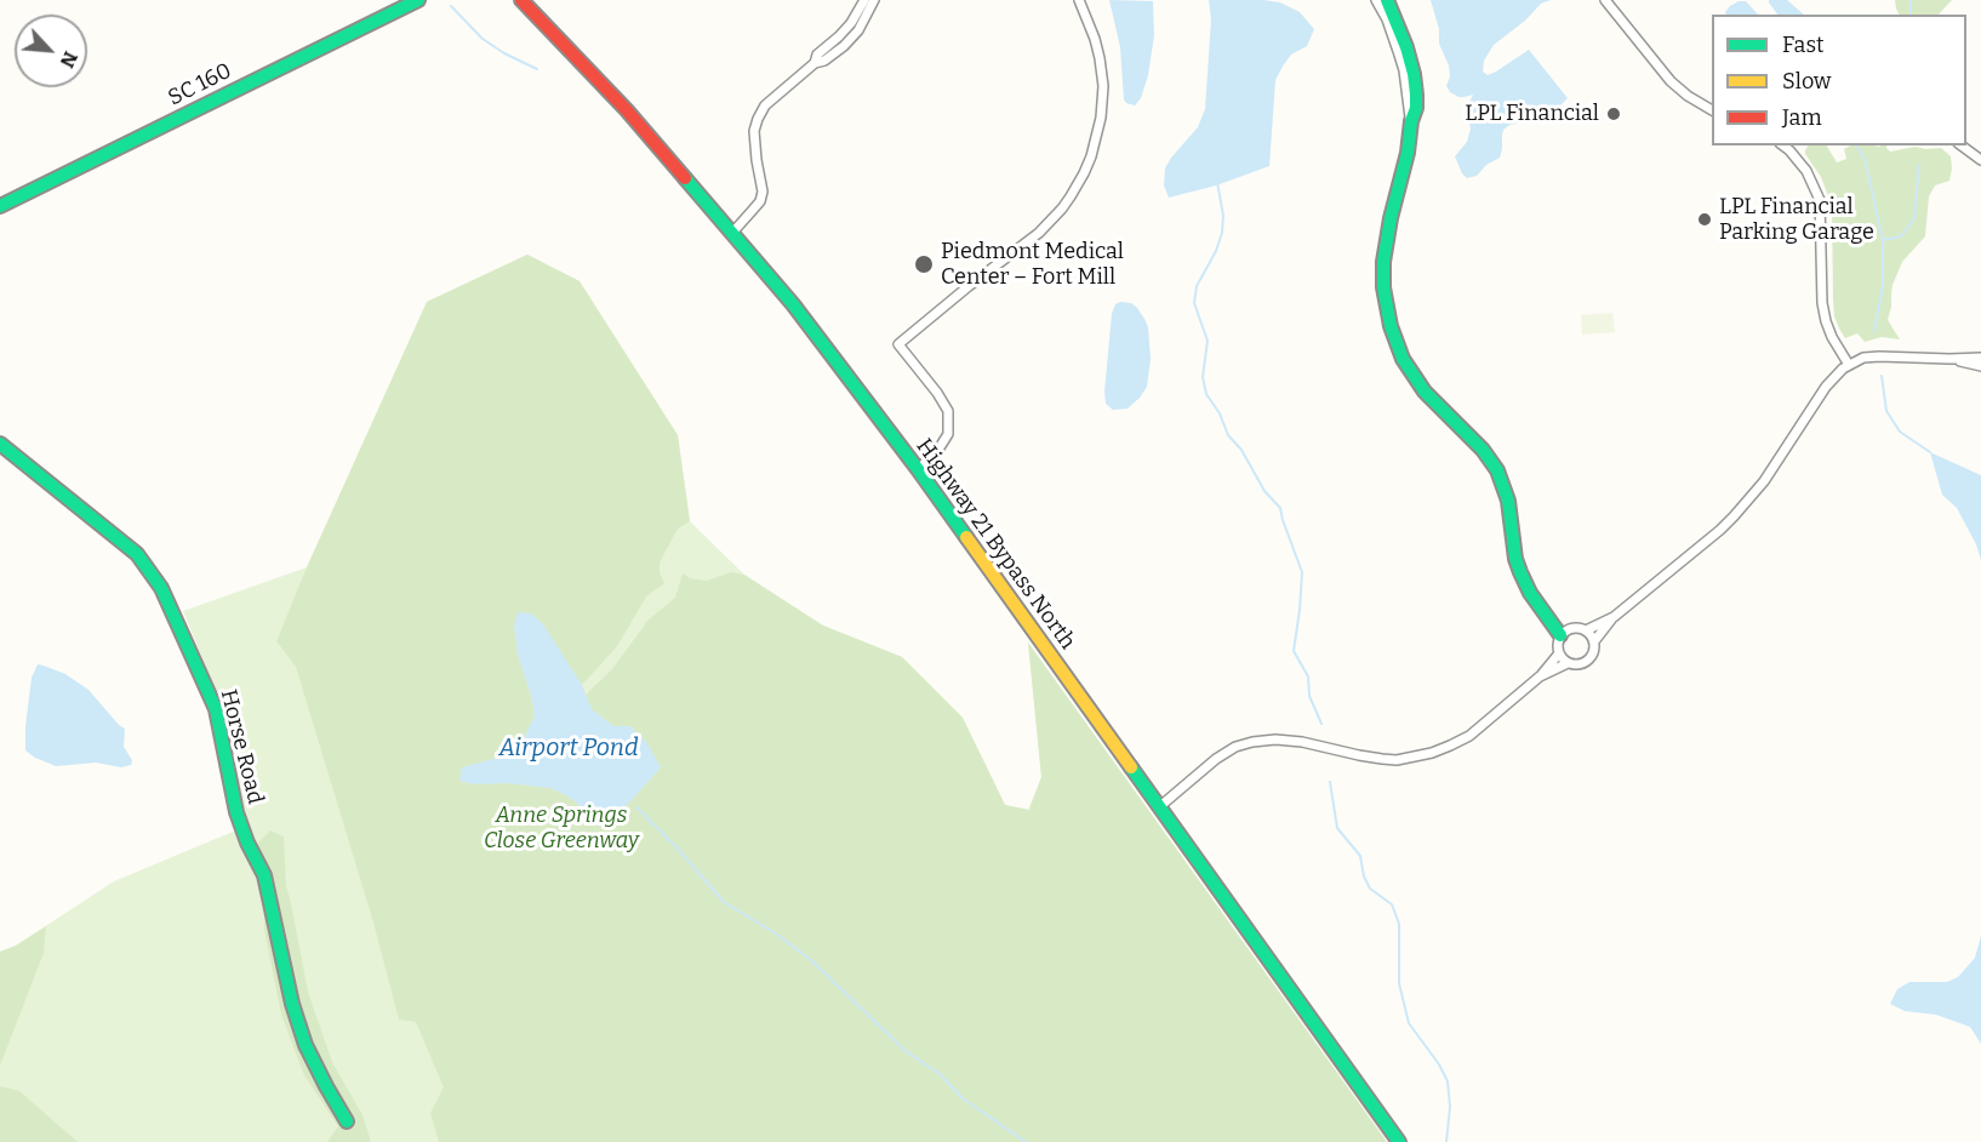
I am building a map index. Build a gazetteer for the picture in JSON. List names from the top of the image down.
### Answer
{
  "streets": {
    "main road": ["SC 160", "Highway 21 Bypass North", "Horse Road"]
  },
  "water": ["Airport Pond"],
  "parks": ["Anne Springs Close Greenway"],
  "places": ["LPL Financial", "LPL Financial Parking Garage", "Piedmont Medical Center – Fort Mill"],
  "legend": ["Fast", "Slow", "Jam"],
  "north": "bottom right"
}
